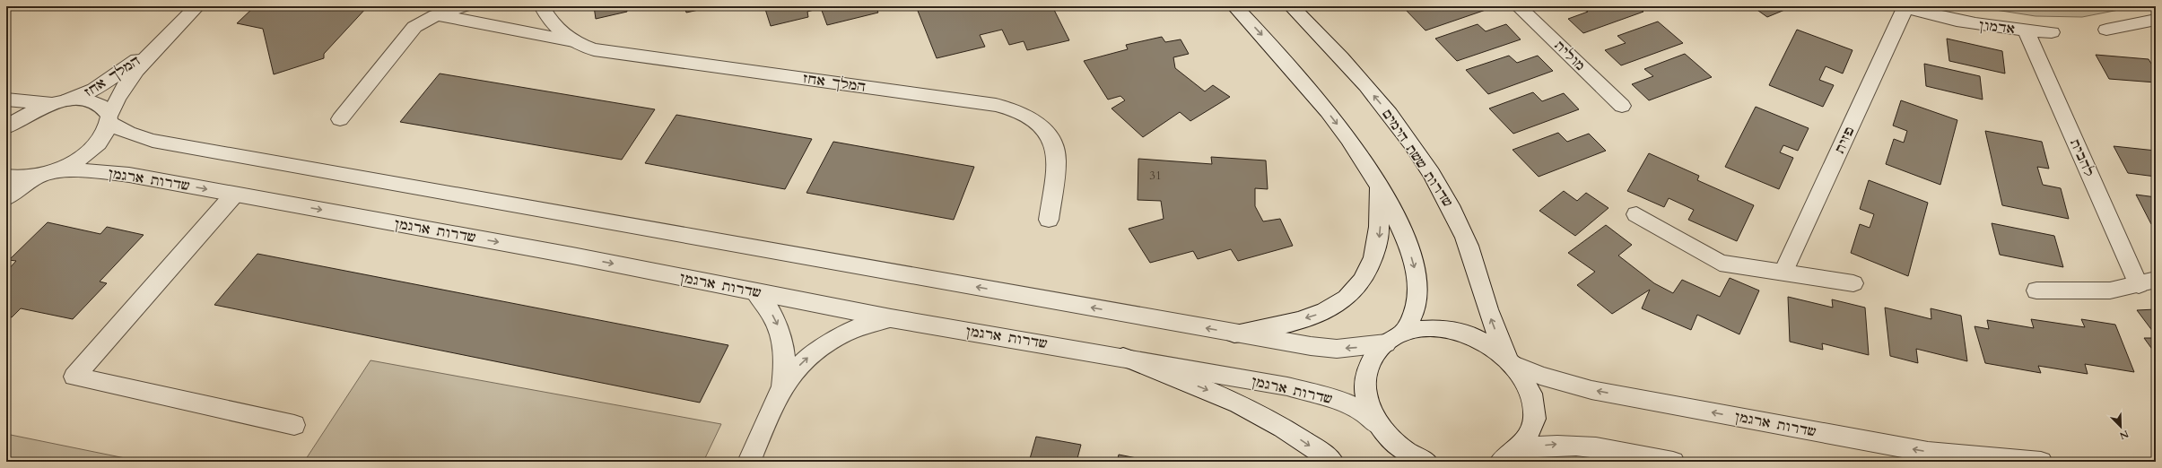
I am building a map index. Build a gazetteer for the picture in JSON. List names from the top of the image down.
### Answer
{
  "streets": {
    "street": [
      "אדמון",
      "מולית",
      "המלך אחז",
      "פזית",
      "שדרות ששת הימים",
      "להבית",
      "שדרות ארגמן"
    ]
  },
  "crossings": [
    ["אדמון", "פזית"],
    ["אדמון", "להבית"],
    ["המלך אחז", "שדרות ארגמן"],
    ["שדרות ששת הימים", "שדרות ארגמן"]
  ],
  "house_numbers": ["31"],
  "north": "bottom right"
}
